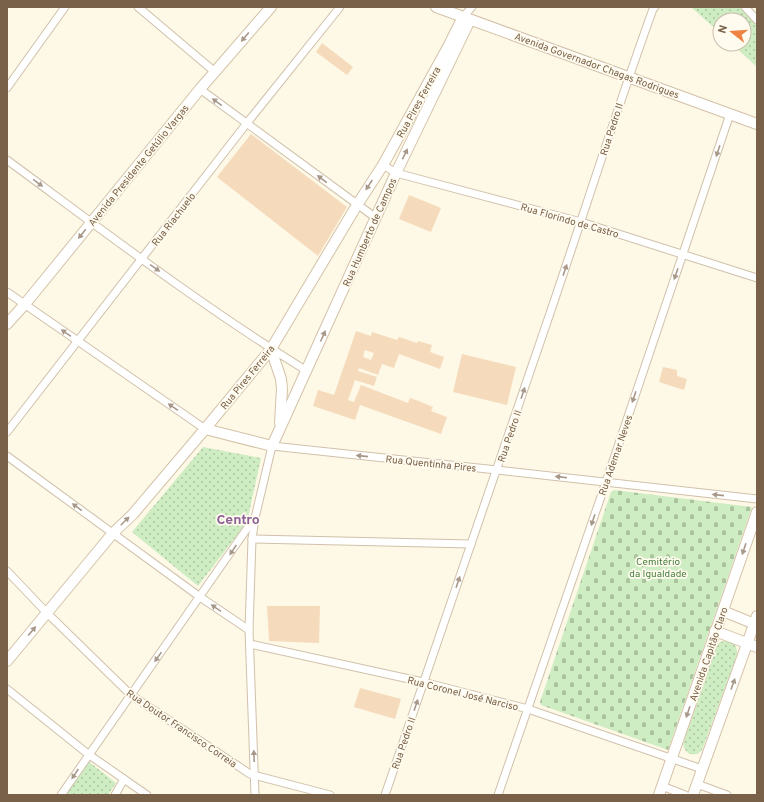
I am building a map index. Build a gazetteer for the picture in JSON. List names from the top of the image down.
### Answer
{
  "streets": {
    "main road": [
      "Avenida Governador Chagas Rodrigues",
      "Rua Pires Ferreira",
      "Avenida Presidente Getúlio Vargas",
      "Rua Humberto de Campos",
      "Avenida Capitão Claro"
    ],
    "street": [
      "Rua Pedro II",
      "Rua Riachuelo",
      "Rua Florindo de Castro",
      "Rua Ademar Neves",
      "Rua Quentinha Pires",
      "Rua Coronel José Narciso",
      "Rua Doutor Francisco Correia"
    ]
  },
  "crossings": [
    ["Avenida Governador Chagas Rodrigues", "Rua Pires Ferreira"],
    ["Avenida Governador Chagas Rodrigues", "Rua Pedro II"],
    ["Avenida Governador Chagas Rodrigues", "Rua Humberto de Campos"],
    ["Avenida Governador Chagas Rodrigues", "Rua Ademar Neves"],
    ["Rua Pires Ferreira", "Rua Florindo de Castro"],
    ["Rua Pires Ferreira", "Rua Humberto de Campos"],
    ["Rua Pires Ferreira", "Rua Doutor Francisco Correia"],
    ["Rua Pedro II", "Rua Florindo de Castro"],
    ["Rua Pedro II", "Rua Quentinha Pires"],
    ["Rua Pedro II", "Rua Coronel José Narciso"],
    ["Rua Florindo de Castro", "Rua Humberto de Campos"],
    ["Rua Florindo de Castro", "Rua Ademar Neves"],
    ["Rua Humberto de Campos", "Rua Quentinha Pires"],
    ["Rua Ademar Neves", "Rua Quentinha Pires"],
    ["Rua Ademar Neves", "Rua Coronel José Narciso"],
    ["Avenida Capitão Claro", "Rua Coronel José Narciso"]
  ],
  "one_way": [
    "Rua Pedro II",
    "Avenida Presidente Getúlio Vargas",
    "Rua Humberto de Campos",
    "Rua Ademar Neves",
    "Rua Quentinha Pires"
  ],
  "districts": ["Centro"],
  "parks": ["Cemitério da Igualdade"],
  "north": "left"
}
